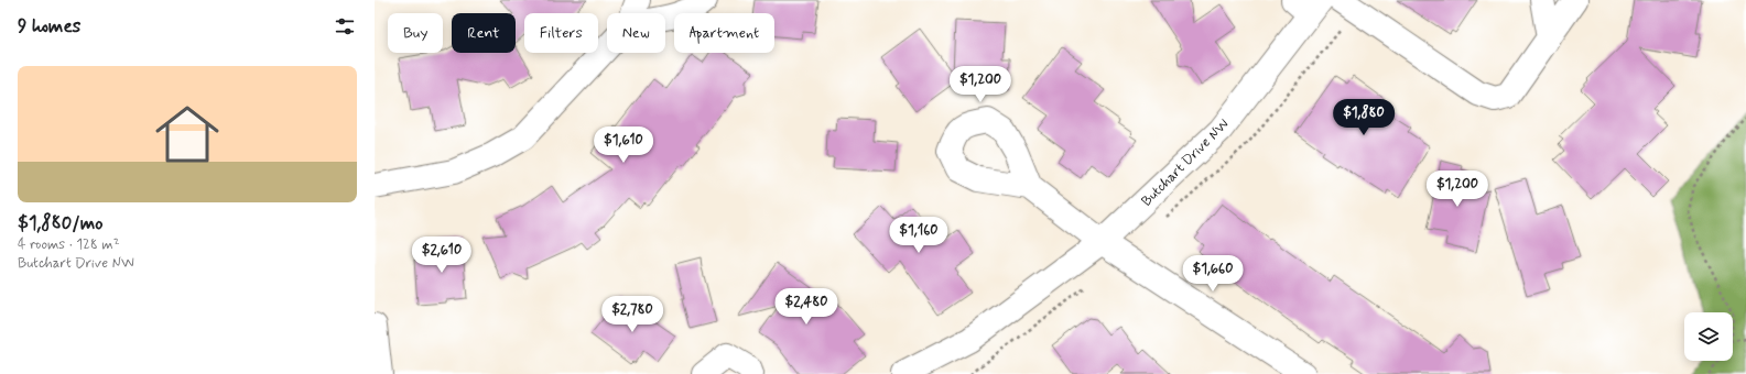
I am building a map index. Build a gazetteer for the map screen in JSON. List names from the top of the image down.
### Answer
{
  "streets": {
    "street": ["Butchart Drive NW"]
  },
  "page": {
    "heading": "9 homes",
    "chip": [
      "Buy",
      "Rent",
      "Filters",
      "New",
      "Apartment"
    ],
    "list": [
      {
        "name": "$1,880/mo",
        "note": "4 rooms · 128 m² · Butchart Drive NW"
      }
    ],
    "price": [
      "$1,200",
      "$1,880",
      "$1,610",
      "$1,200",
      "$1,160",
      "$2,610",
      "$1,660",
      "$2,480",
      "$2,780"
    ]
  }
}
